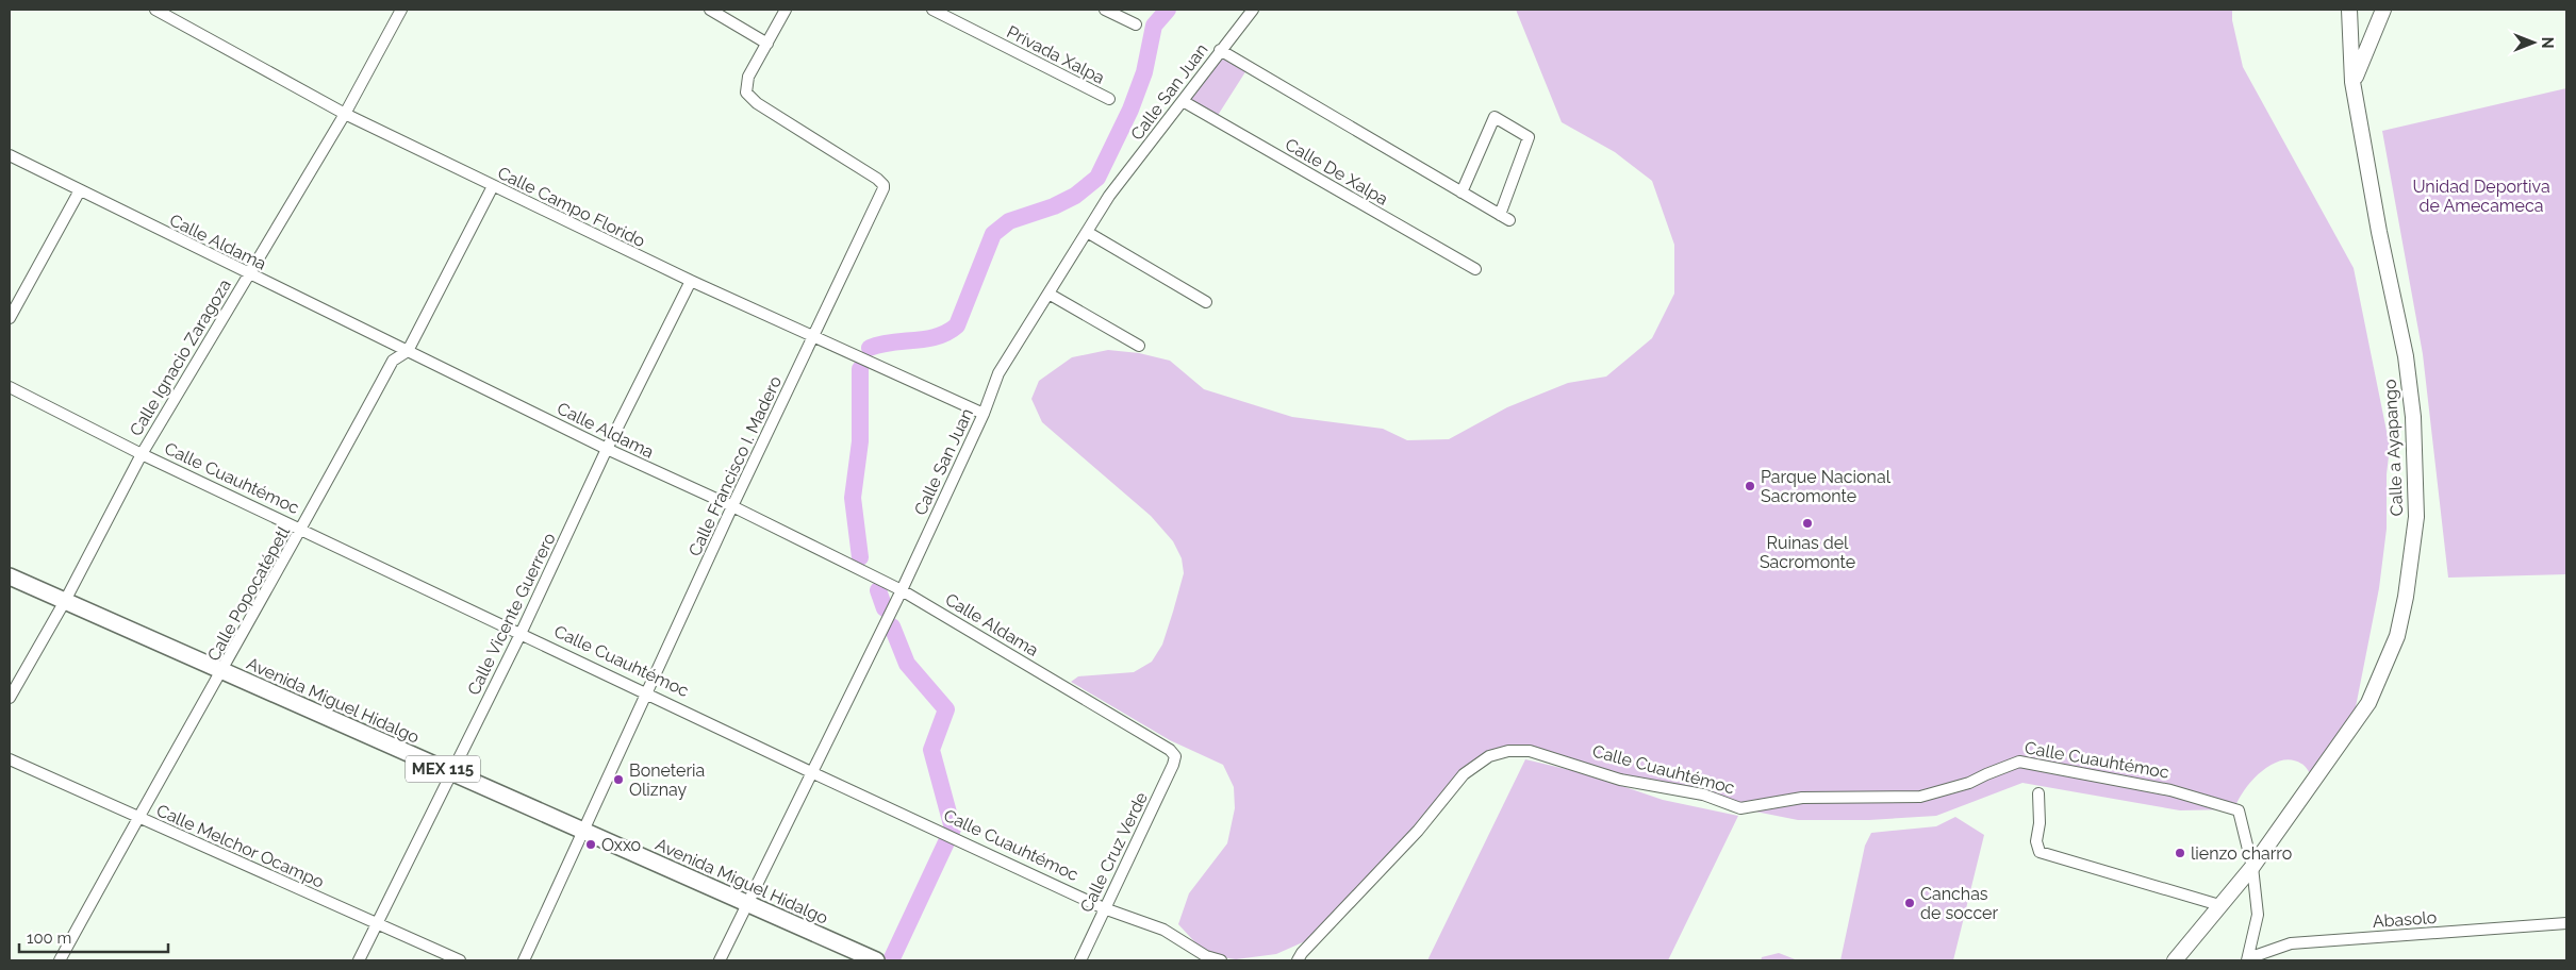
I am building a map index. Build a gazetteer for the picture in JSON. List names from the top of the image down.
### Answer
{
  "streets": {
    "main road": ["Calle a Ayapango", "Avenida Miguel Hidalgo", "MEX 115"],
    "street": [
      "Privada Xalpa",
      "Calle San Juan",
      "Calle De Xalpa",
      "Calle Campo Florido",
      "Calle Aldama",
      "Calle Ignacio Zaragoza",
      "Calle Francisco I. Madero",
      "Calle Cuauhtémoc",
      "Calle Popocatépetl",
      "Calle Vicente Guerrero",
      "Calle Melchor Ocampo",
      "Calle Cruz Verde",
      "Abasolo"
    ]
  },
  "crossings": [
    ["Calle San Juan", "Calle De Xalpa"],
    ["Calle San Juan", "Calle Campo Florido"],
    ["Calle San Juan", "Calle Aldama"],
    ["Calle San Juan", "Calle Cuauhtémoc"],
    ["Calle San Juan", "Avenida Miguel Hidalgo"],
    ["Calle Campo Florido", "Calle Ignacio Zaragoza"],
    ["Calle Campo Florido", "Calle Francisco I. Madero"],
    ["Calle Campo Florido", "Calle Popocatépetl"],
    ["Calle Campo Florido", "Calle Vicente Guerrero"],
    ["Calle Aldama", "Calle Ignacio Zaragoza"],
    ["Calle Aldama", "Calle Francisco I. Madero"],
    ["Calle Aldama", "Calle Popocatépetl"],
    ["Calle Aldama", "Calle Vicente Guerrero"],
    ["Calle Aldama", "Calle Cruz Verde"],
    ["Calle Ignacio Zaragoza", "Calle Cuauhtémoc"],
    ["Calle Ignacio Zaragoza", "Avenida Miguel Hidalgo"],
    ["Calle a Ayapango", "Calle Cuauhtémoc"],
    ["Calle Francisco I. Madero", "Calle Cuauhtémoc"],
    ["Calle Francisco I. Madero", "Avenida Miguel Hidalgo"],
    ["Calle Cuauhtémoc", "Calle Popocatépetl"],
    ["Calle Cuauhtémoc", "Calle Vicente Guerrero"],
    ["Calle Cuauhtémoc", "Calle Cruz Verde"],
    ["Calle Popocatépetl", "Avenida Miguel Hidalgo"],
    ["Calle Popocatépetl", "Calle Melchor Ocampo"],
    ["Calle Vicente Guerrero", "Avenida Miguel Hidalgo"],
    ["Calle Vicente Guerrero", "Calle Melchor Ocampo"]
  ],
  "parks": ["Unidad Deportiva de Amecameca"],
  "places": [
    "Parque Nacional Sacromonte",
    "Ruinas del Sacromonte",
    "Boneteria Oliznay",
    "Oxxo",
    "lienzo charro",
    "Canchas de soccer"
  ],
  "scale_bar": "100 m",
  "north": "right"
}
